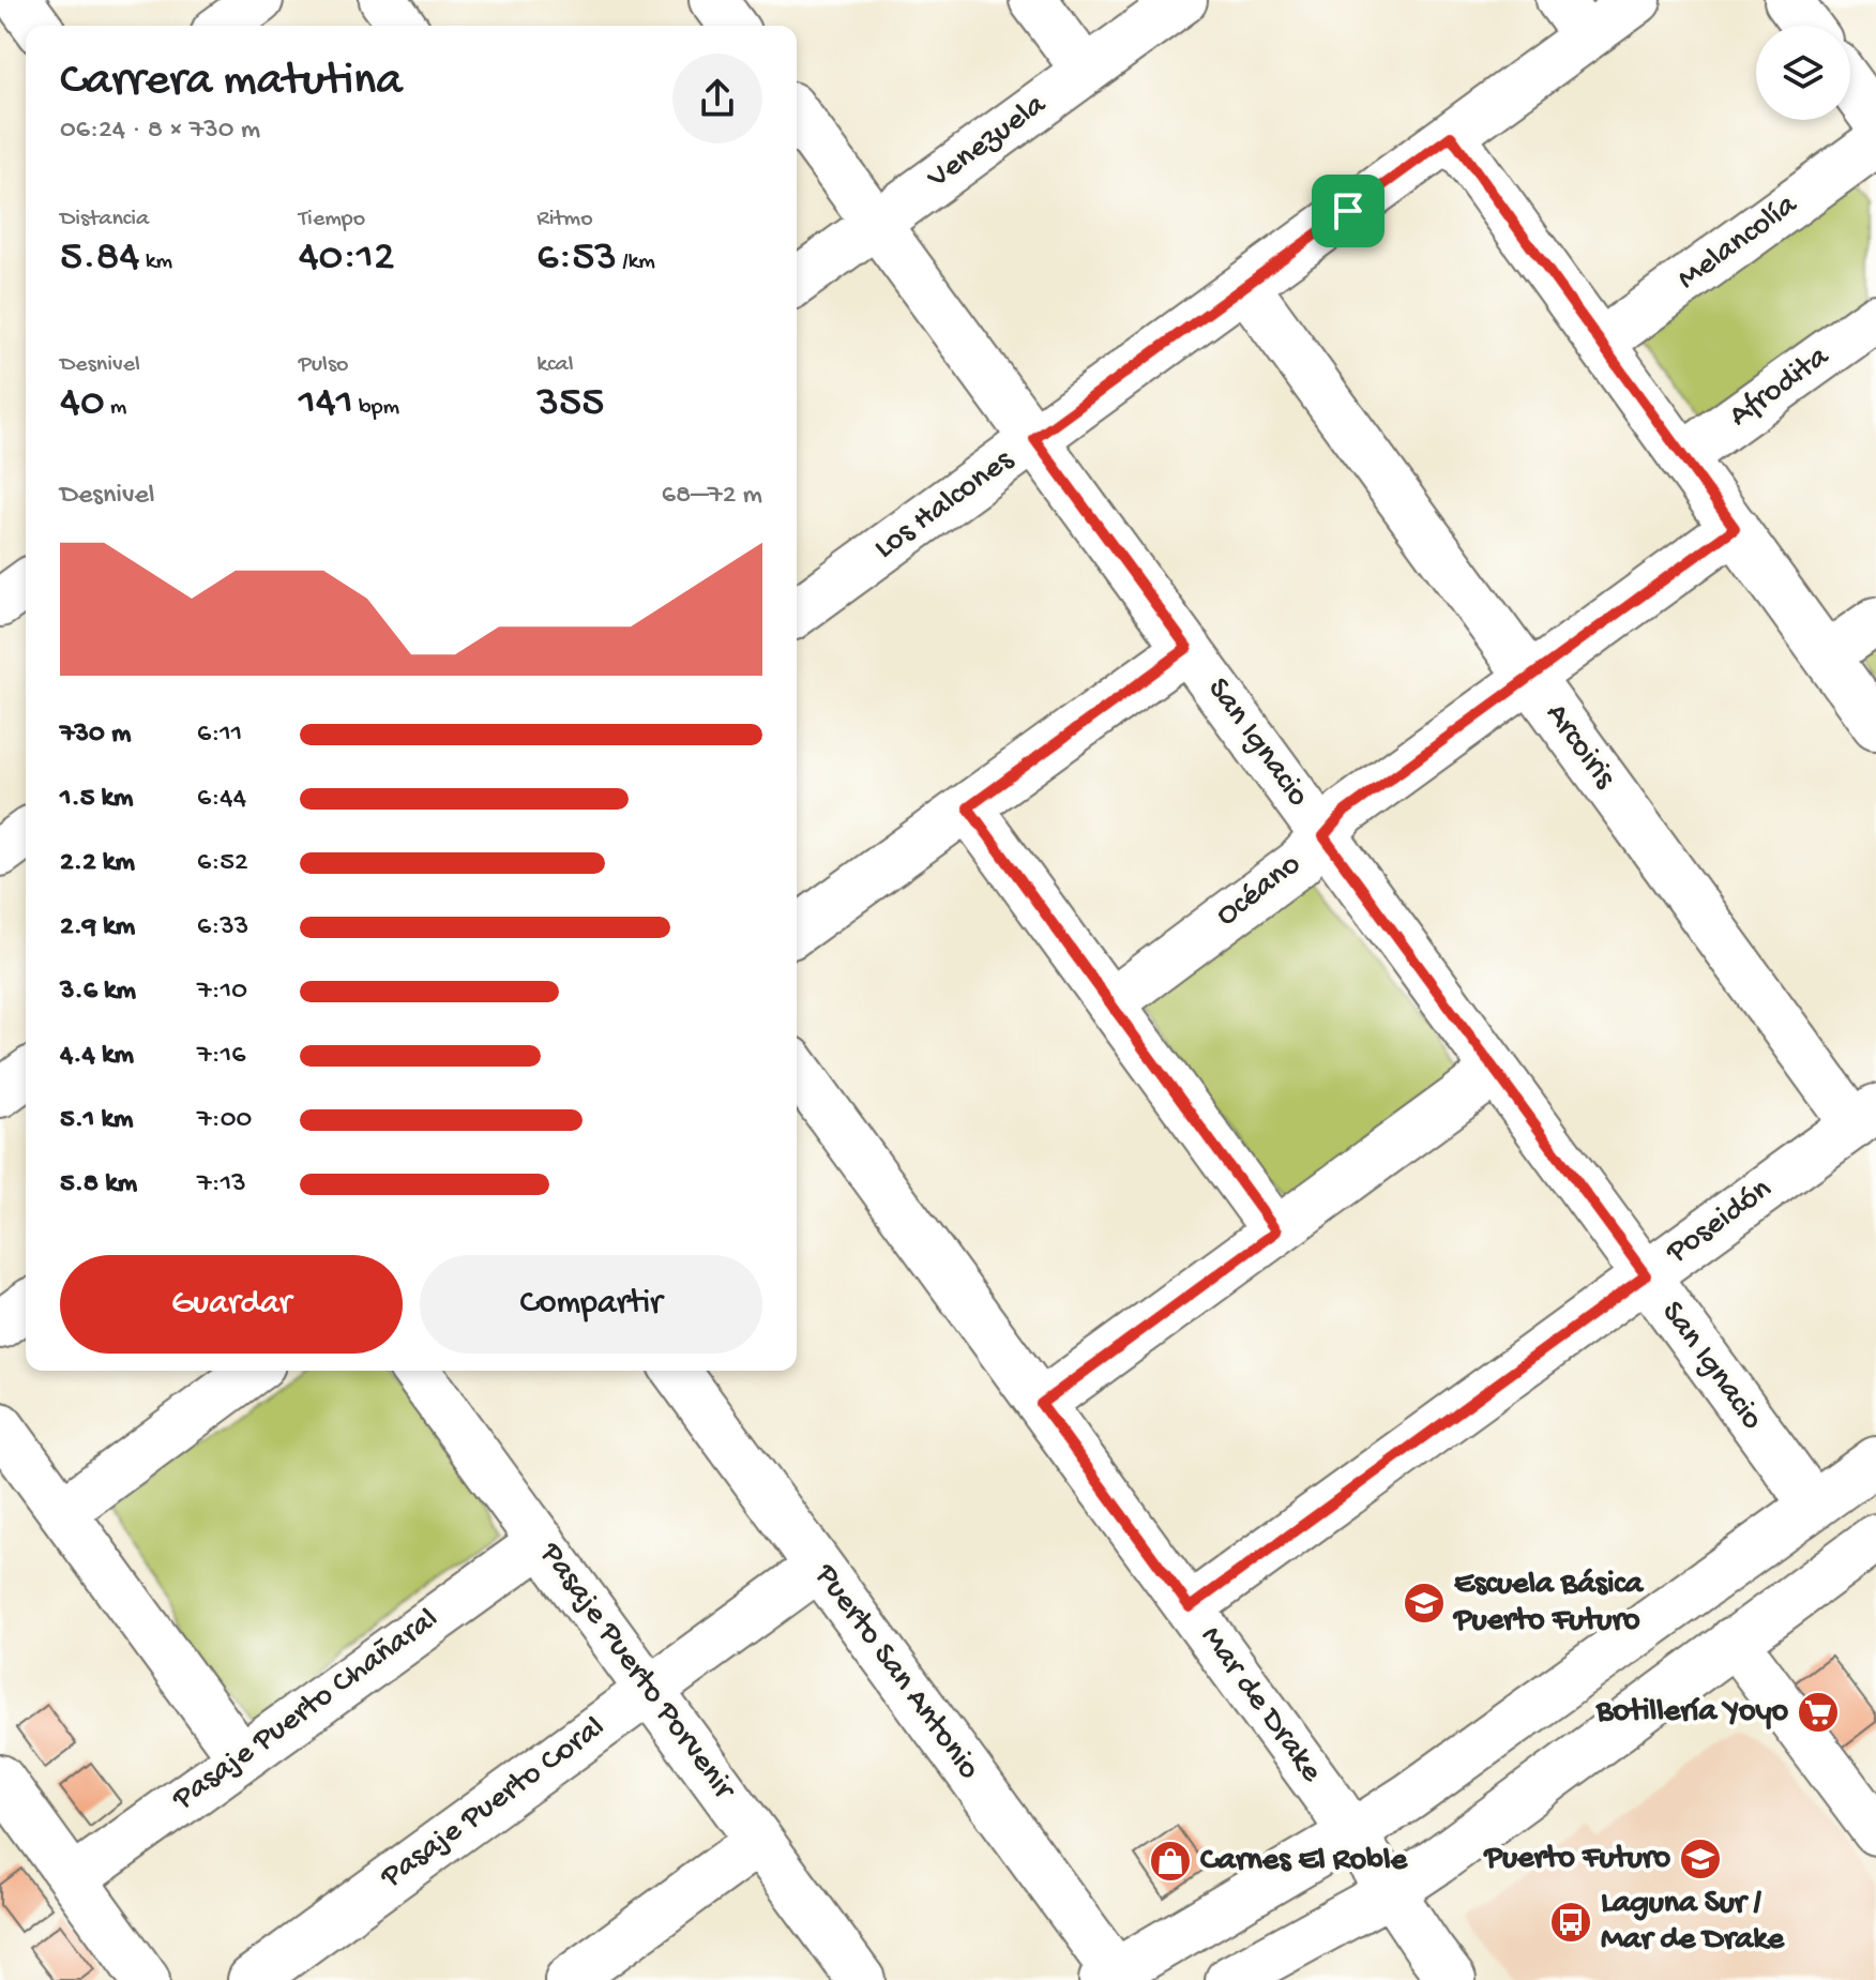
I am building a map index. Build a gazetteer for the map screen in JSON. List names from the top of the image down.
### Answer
{
  "streets": {
    "street": [
      "Venezuela",
      "Melancolía",
      "Afrodita",
      "Los Halcones",
      "San Ignacio",
      "Arcoiris",
      "Océano",
      "Poseidón",
      "Pasaje Puerto Porvenir",
      "Puerto San Antonio",
      "Mar de Drake",
      "Pasaje Puerto Chañaral",
      "Pasaje Puerto Coral"
    ]
  },
  "crossings": [
    ["Venezuela", "San Ignacio"],
    ["Los Halcones", "San Ignacio"],
    ["Los Halcones", "Arcoiris"],
    ["San Ignacio", "Océano"],
    ["San Ignacio", "Poseidón"],
    ["Arcoiris", "Océano"],
    ["Arcoiris", "Poseidón"],
    ["Poseidón", "Mar de Drake"],
    ["Pasaje Puerto Porvenir", "Pasaje Puerto Chañaral"],
    ["Pasaje Puerto Porvenir", "Pasaje Puerto Coral"],
    ["Puerto San Antonio", "Pasaje Puerto Coral"]
  ],
  "places": {
    "school or university": ["Escuela Básica Puerto Futuro", "Puerto Futuro"],
    "supermarket": ["Botillería Yoyo"],
    "shop": ["Carnes El Roble"],
    "bus stop": ["Laguna Sur / Mar de Drake"]
  },
  "page": {
    "heading": ["Carrera matutina", "06:24 · 8 × 730 m"],
    "stats": [
      ["Distancia", "5.84 km"],
      ["Tiempo", "40:12"],
      ["Ritmo", "6:53 /km"],
      ["Desnivel", "40 m"],
      ["Pulso", "141 bpm"],
      ["kcal", "355"]
    ],
    "chart": ["Desnivel", "68–72 m"],
    "list": [
      {
        "name": "730 m",
        "note": "6:11"
      },
      {
        "name": "1.5 km",
        "note": "6:44"
      },
      {
        "name": "2.2 km",
        "note": "6:52"
      },
      {
        "name": "2.9 km",
        "note": "6:33"
      },
      {
        "name": "3.6 km",
        "note": "7:10"
      },
      {
        "name": "4.4 km",
        "note": "7:16"
      },
      {
        "name": "5.1 km",
        "note": "7:00"
      },
      {
        "name": "5.8 km",
        "note": "7:13"
      }
    ],
    "buttons": ["Guardar", "Compartir"]
  }
}
